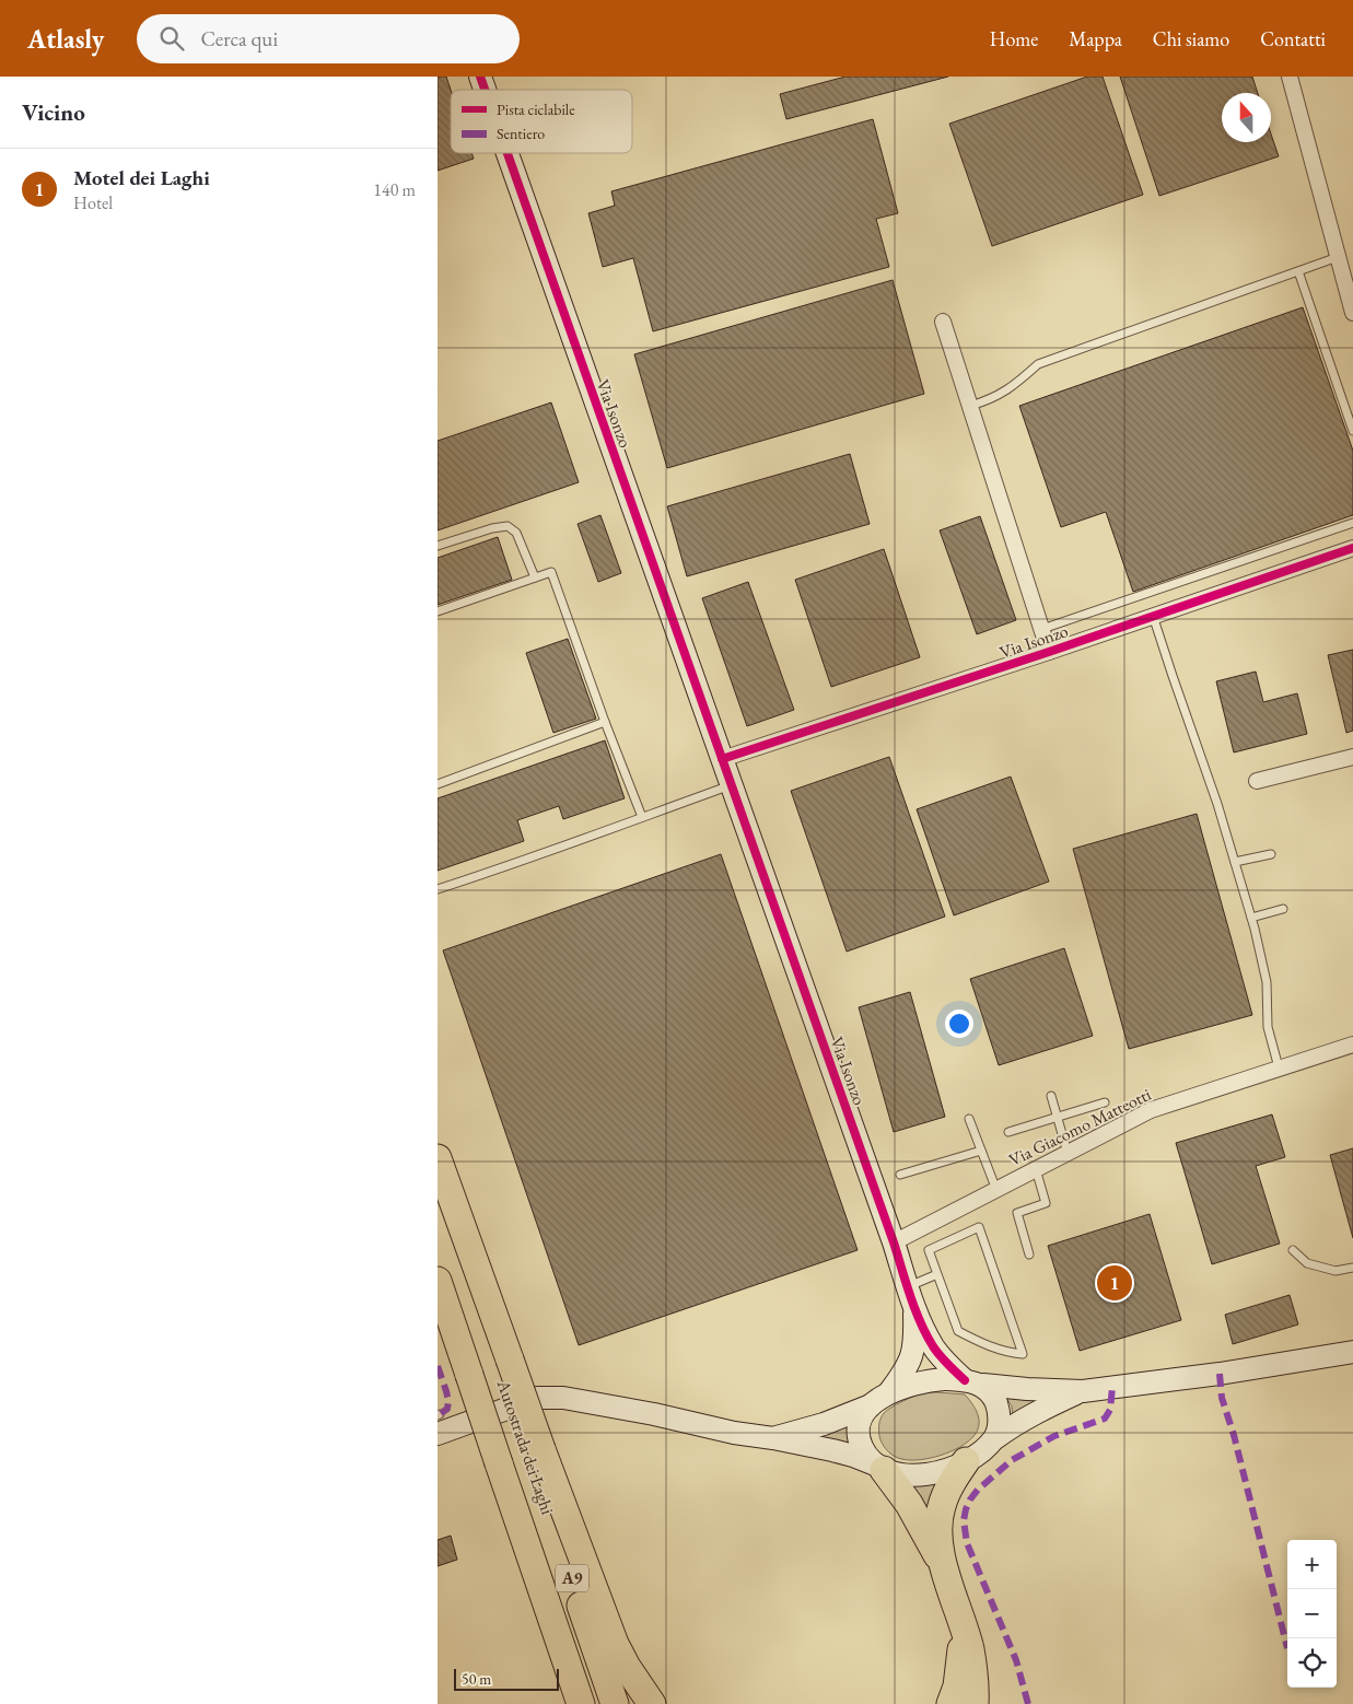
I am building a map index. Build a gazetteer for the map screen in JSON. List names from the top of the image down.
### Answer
{
  "streets": {
    "highway": ["Autostrada dei Laghi", "A9"],
    "street": ["Via Isonzo", "Via Giacomo Matteotti"]
  },
  "crossings": [
    ["Via Isonzo", "Via Giacomo Matteotti"]
  ],
  "legend": ["Pista ciclabile", "Sentiero"],
  "scale_bar": "50 m",
  "north": "top",
  "page": {
    "header": "Atlasly",
    "search": "Cerca qui",
    "nav": [
      "Home",
      "Mappa",
      "Chi siamo",
      "Contatti"
    ],
    "heading": "Vicino",
    "list": [
      {
        "mark": "1",
        "name": "Motel dei Laghi",
        "note": "Hotel",
        "value": "140 m"
      }
    ],
    "pins": "1",
    "map_buttons": ["+", "−"],
    "scale": "50 m"
  }
}
